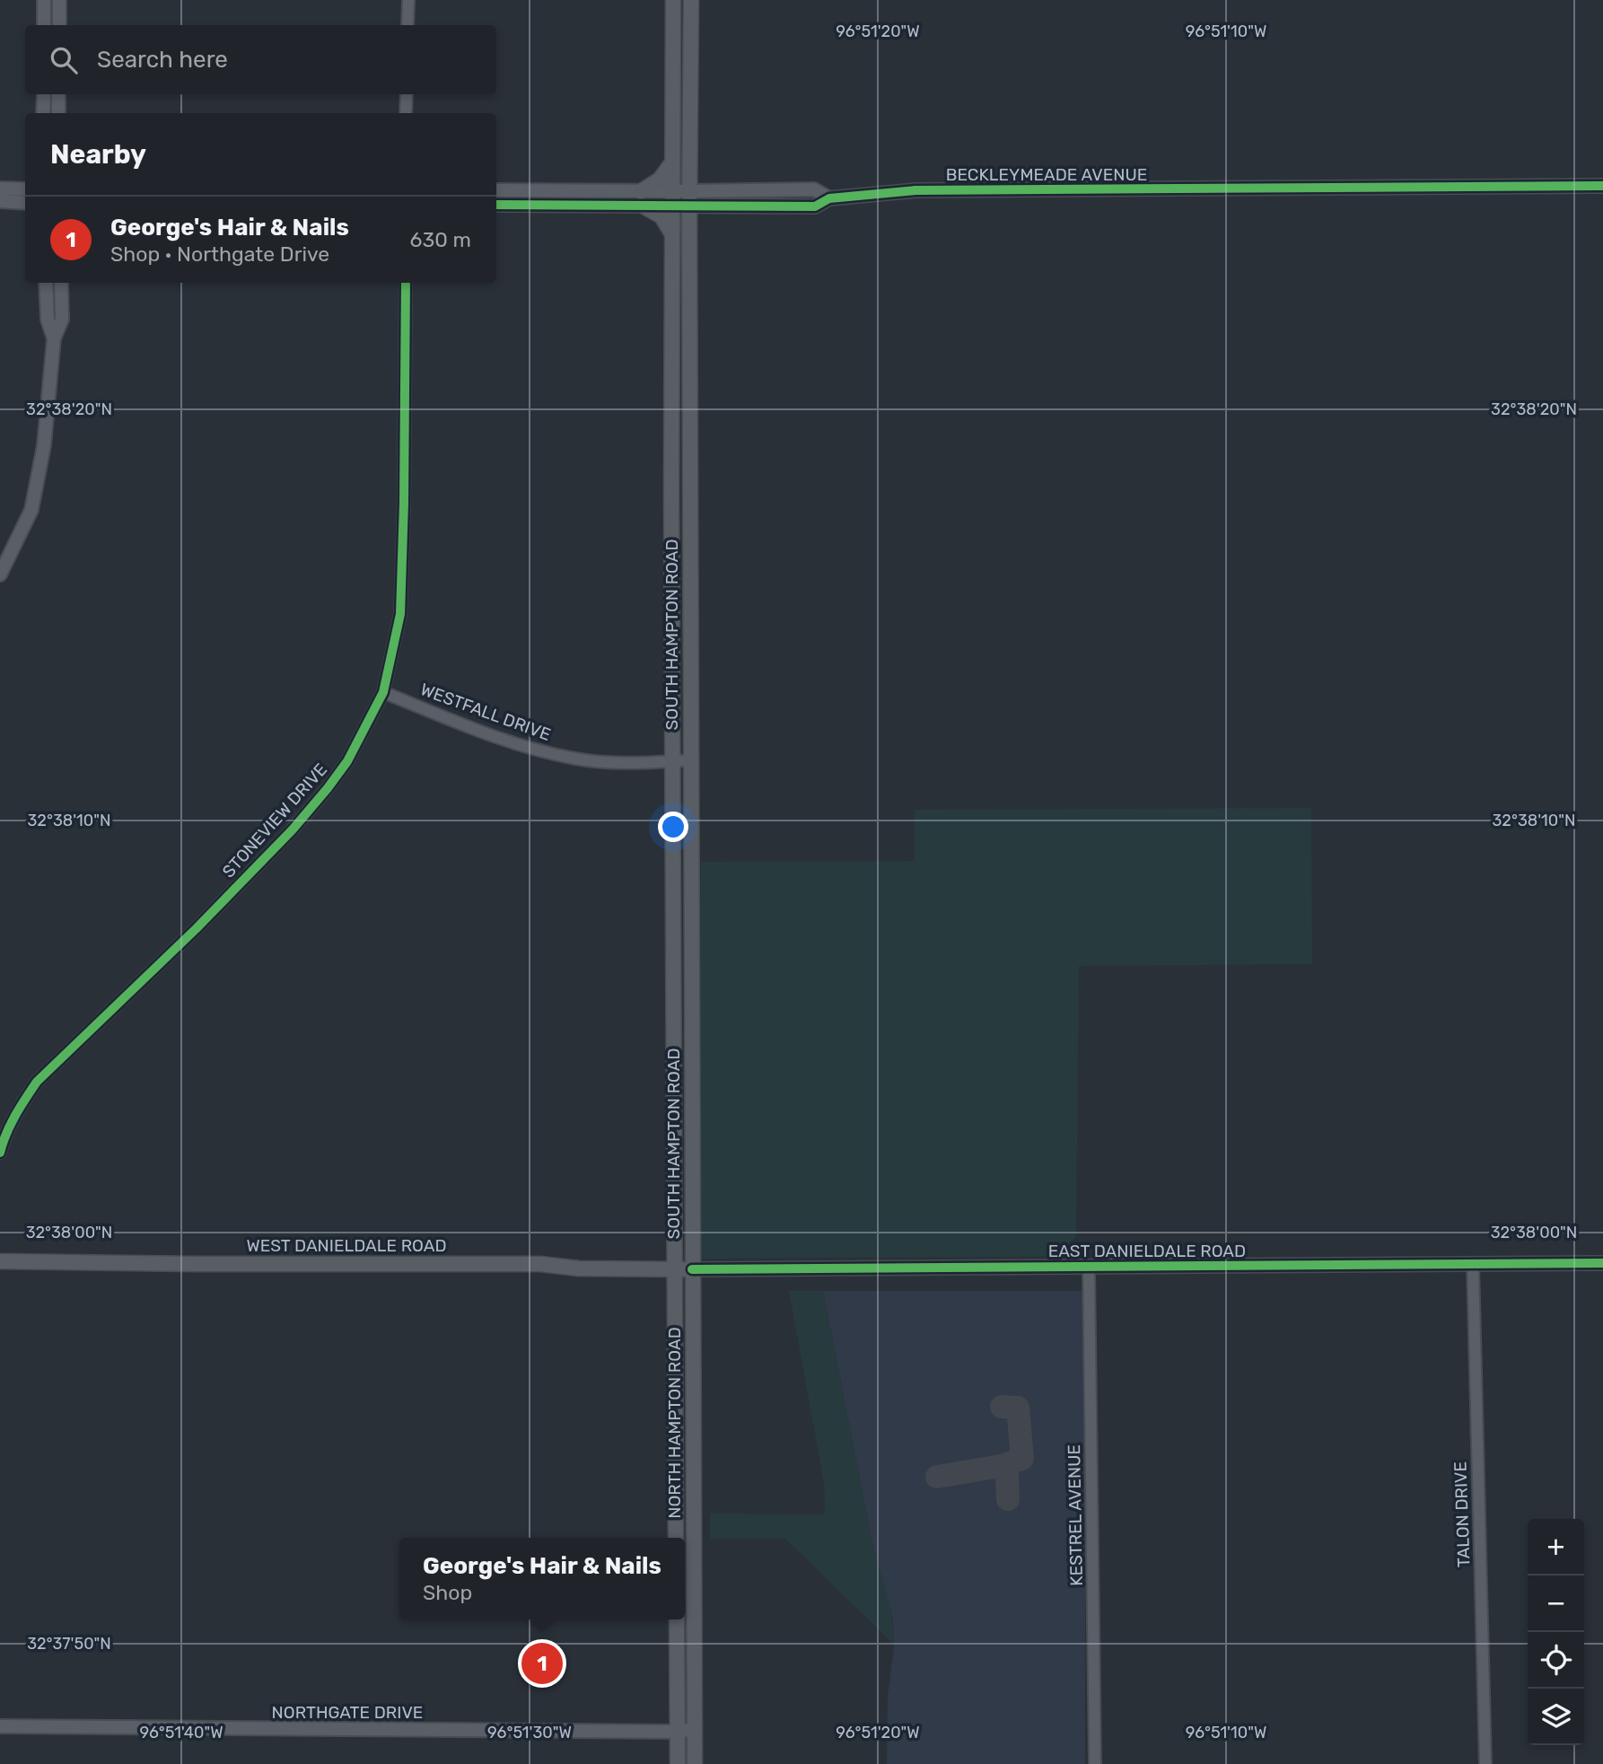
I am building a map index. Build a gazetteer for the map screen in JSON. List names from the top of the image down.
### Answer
{
  "streets": {
    "main road": ["SOUTH HAMPTON ROAD", "WEST DANIELDALE ROAD", "NORTH HAMPTON ROAD"],
    "street": [
      "BECKLEYMEADE AVENUE",
      "WESTFALL DRIVE",
      "STONEVIEW DRIVE",
      "EAST DANIELDALE ROAD",
      "TALON DRIVE",
      "KESTREL AVENUE",
      "NORTHGATE DRIVE"
    ]
  },
  "crossings": [
    ["BECKLEYMEADE AVENUE", "SOUTH HAMPTON ROAD"],
    ["SOUTH HAMPTON ROAD", "WESTFALL DRIVE"],
    ["SOUTH HAMPTON ROAD", "WEST DANIELDALE ROAD"],
    ["SOUTH HAMPTON ROAD", "EAST DANIELDALE ROAD"],
    ["SOUTH HAMPTON ROAD", "NORTH HAMPTON ROAD"],
    ["WESTFALL DRIVE", "STONEVIEW DRIVE"],
    ["WEST DANIELDALE ROAD", "EAST DANIELDALE ROAD"],
    ["WEST DANIELDALE ROAD", "NORTH HAMPTON ROAD"],
    ["EAST DANIELDALE ROAD", "NORTH HAMPTON ROAD"],
    ["EAST DANIELDALE ROAD", "TALON DRIVE"],
    ["EAST DANIELDALE ROAD", "KESTREL AVENUE"],
    ["NORTH HAMPTON ROAD", "NORTHGATE DRIVE"]
  ],
  "page": {
    "search": "Search here",
    "heading": "Nearby",
    "list": [
      {
        "mark": "1",
        "name": "George's Hair & Nails",
        "note": "Shop · Northgate Drive",
        "value": "630 m"
      }
    ],
    "map_buttons": ["+", "−"],
    "popup": ["George's Hair & Nails", "Shop"],
    "pins": "1"
  },
  "coordinates": [
    "96°51'20\"W",
    "96°51'10\"W",
    "32°38'20\"N",
    "32°38'10\"N",
    "32°38'00\"N",
    "32°37'50\"N",
    "96°51'40\"W",
    "96°51'30\"W"
  ]
}
